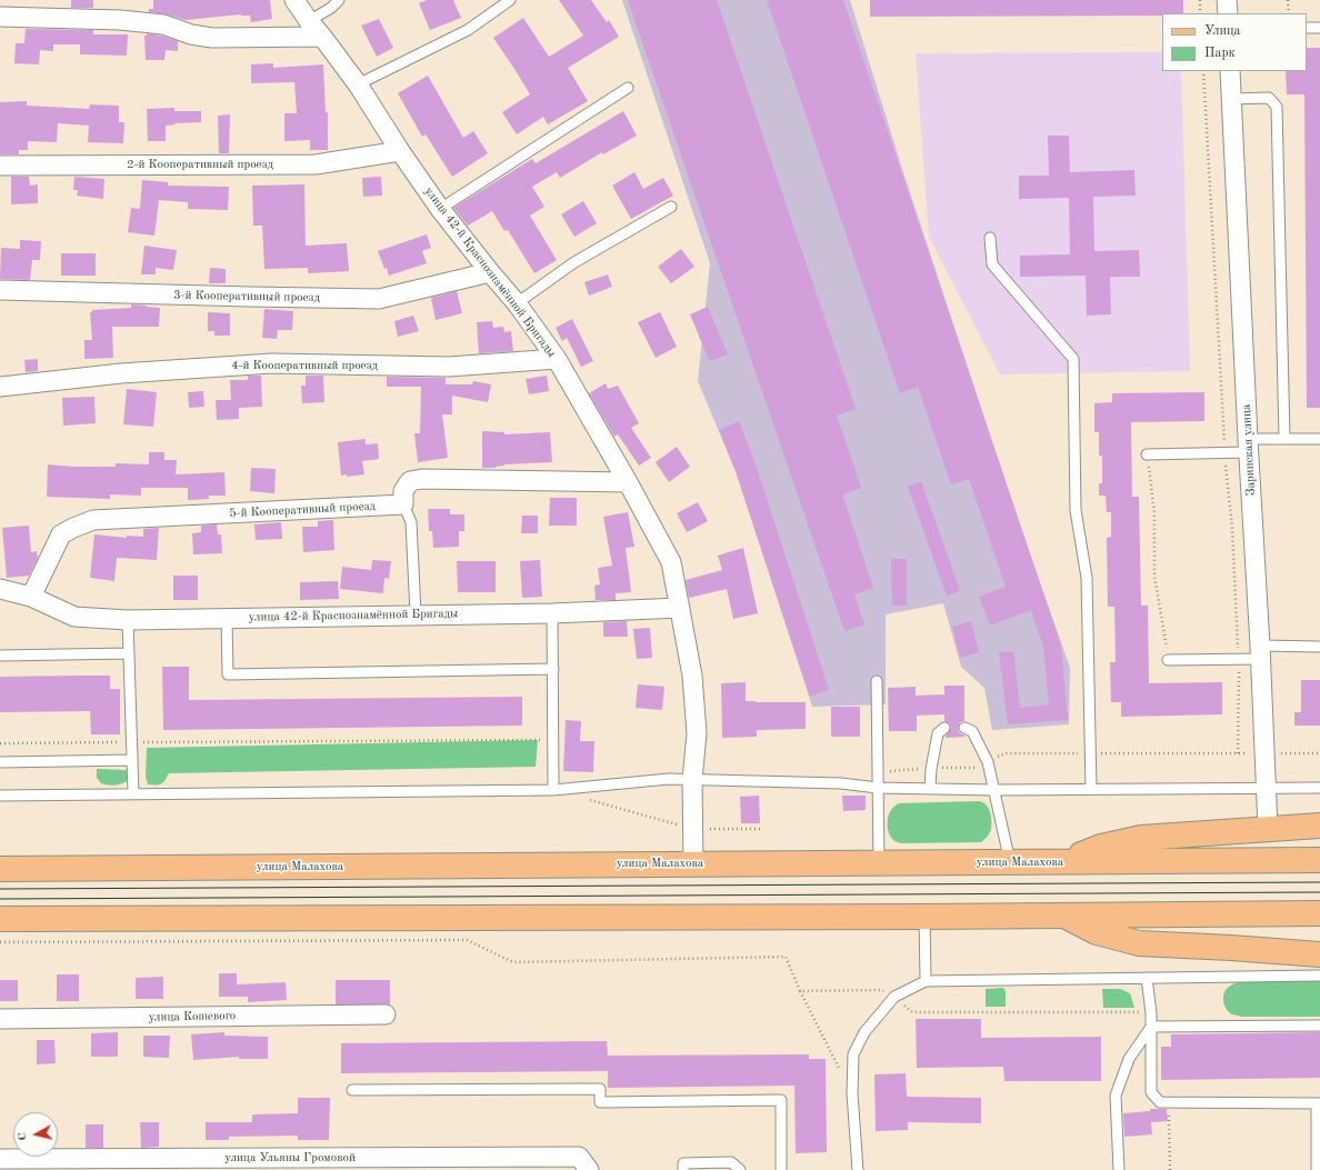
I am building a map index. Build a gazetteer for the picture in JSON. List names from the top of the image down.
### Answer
{
  "streets": {
    "main road": ["улица Малахова"],
    "street": [
      "2-й Кооперативный проезд",
      "улица 42-й Краснознамённой Бригады",
      "3-й Кооперативный проезд",
      "4-й Кооперативный проезд",
      "Заринская улица",
      "5-й Кооперативный проезд",
      "улица Кошевого",
      "улица Ульяны Громовой"
    ]
  },
  "crossings": [
    ["2-й Кооперативный проезд", "улица 42-й Краснознамённой Бригады"],
    ["улица 42-й Краснознамённой Бригады", "3-й Кооперативный проезд"],
    ["улица 42-й Краснознамённой Бригады", "4-й Кооперативный проезд"],
    ["улица 42-й Краснознамённой Бригады", "5-й Кооперативный проезд"],
    ["улица 42-й Краснознамённой Бригады", "улица Малахова"]
  ],
  "legend": ["Улица", "Парк"],
  "north": "left"
}
